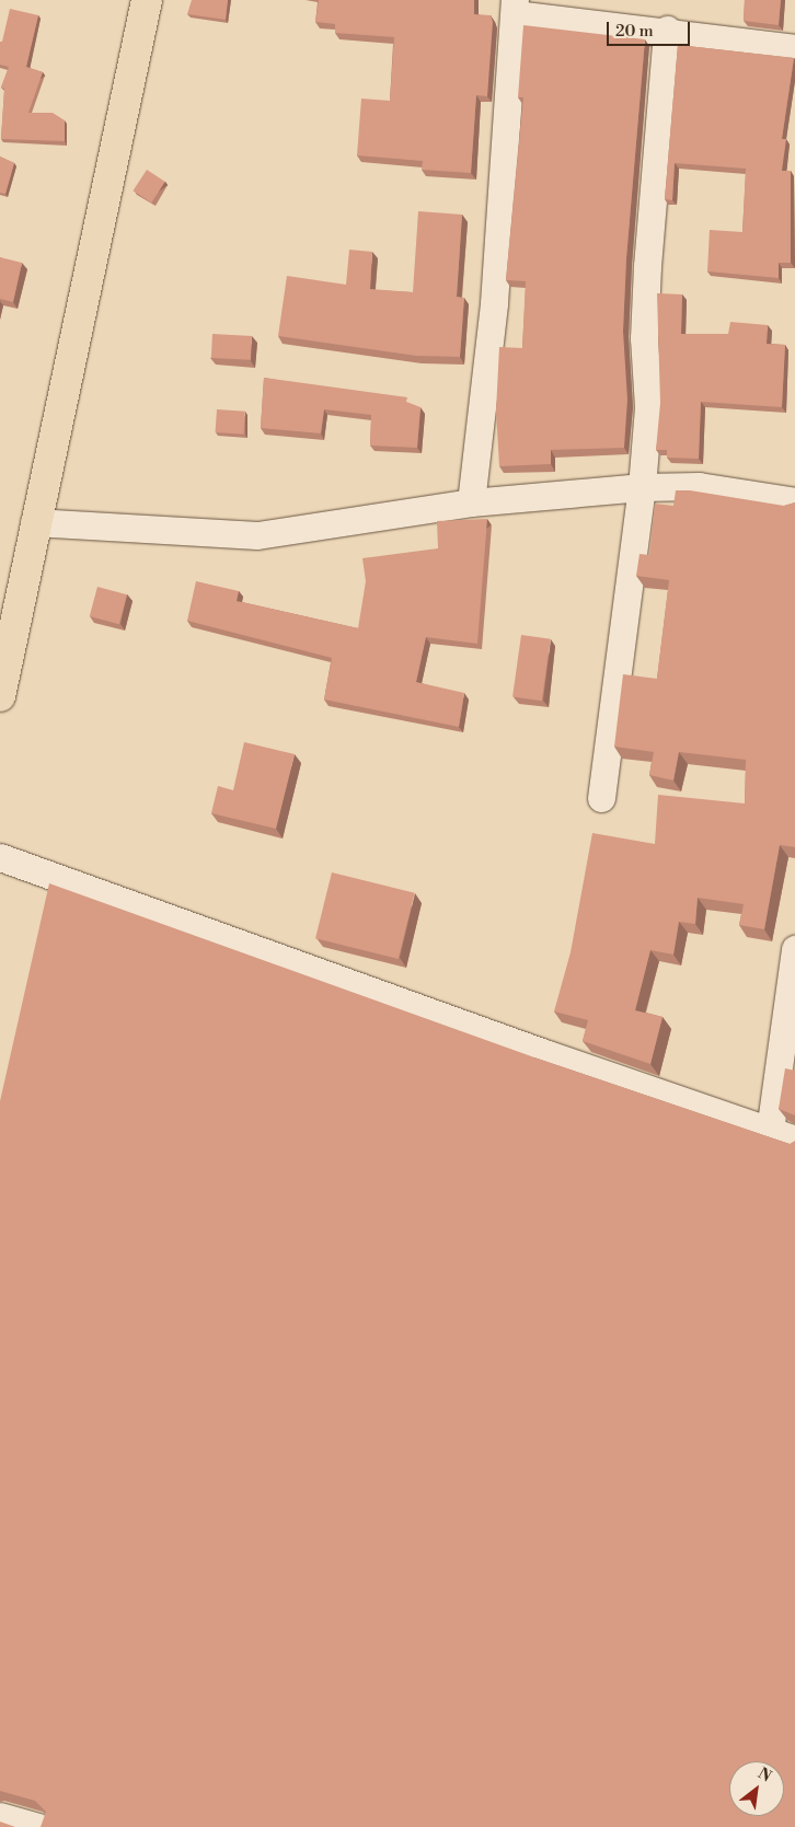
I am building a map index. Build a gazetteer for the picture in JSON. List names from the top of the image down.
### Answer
{
  "scale_bar": "20 m",
  "north": "top right"
}
